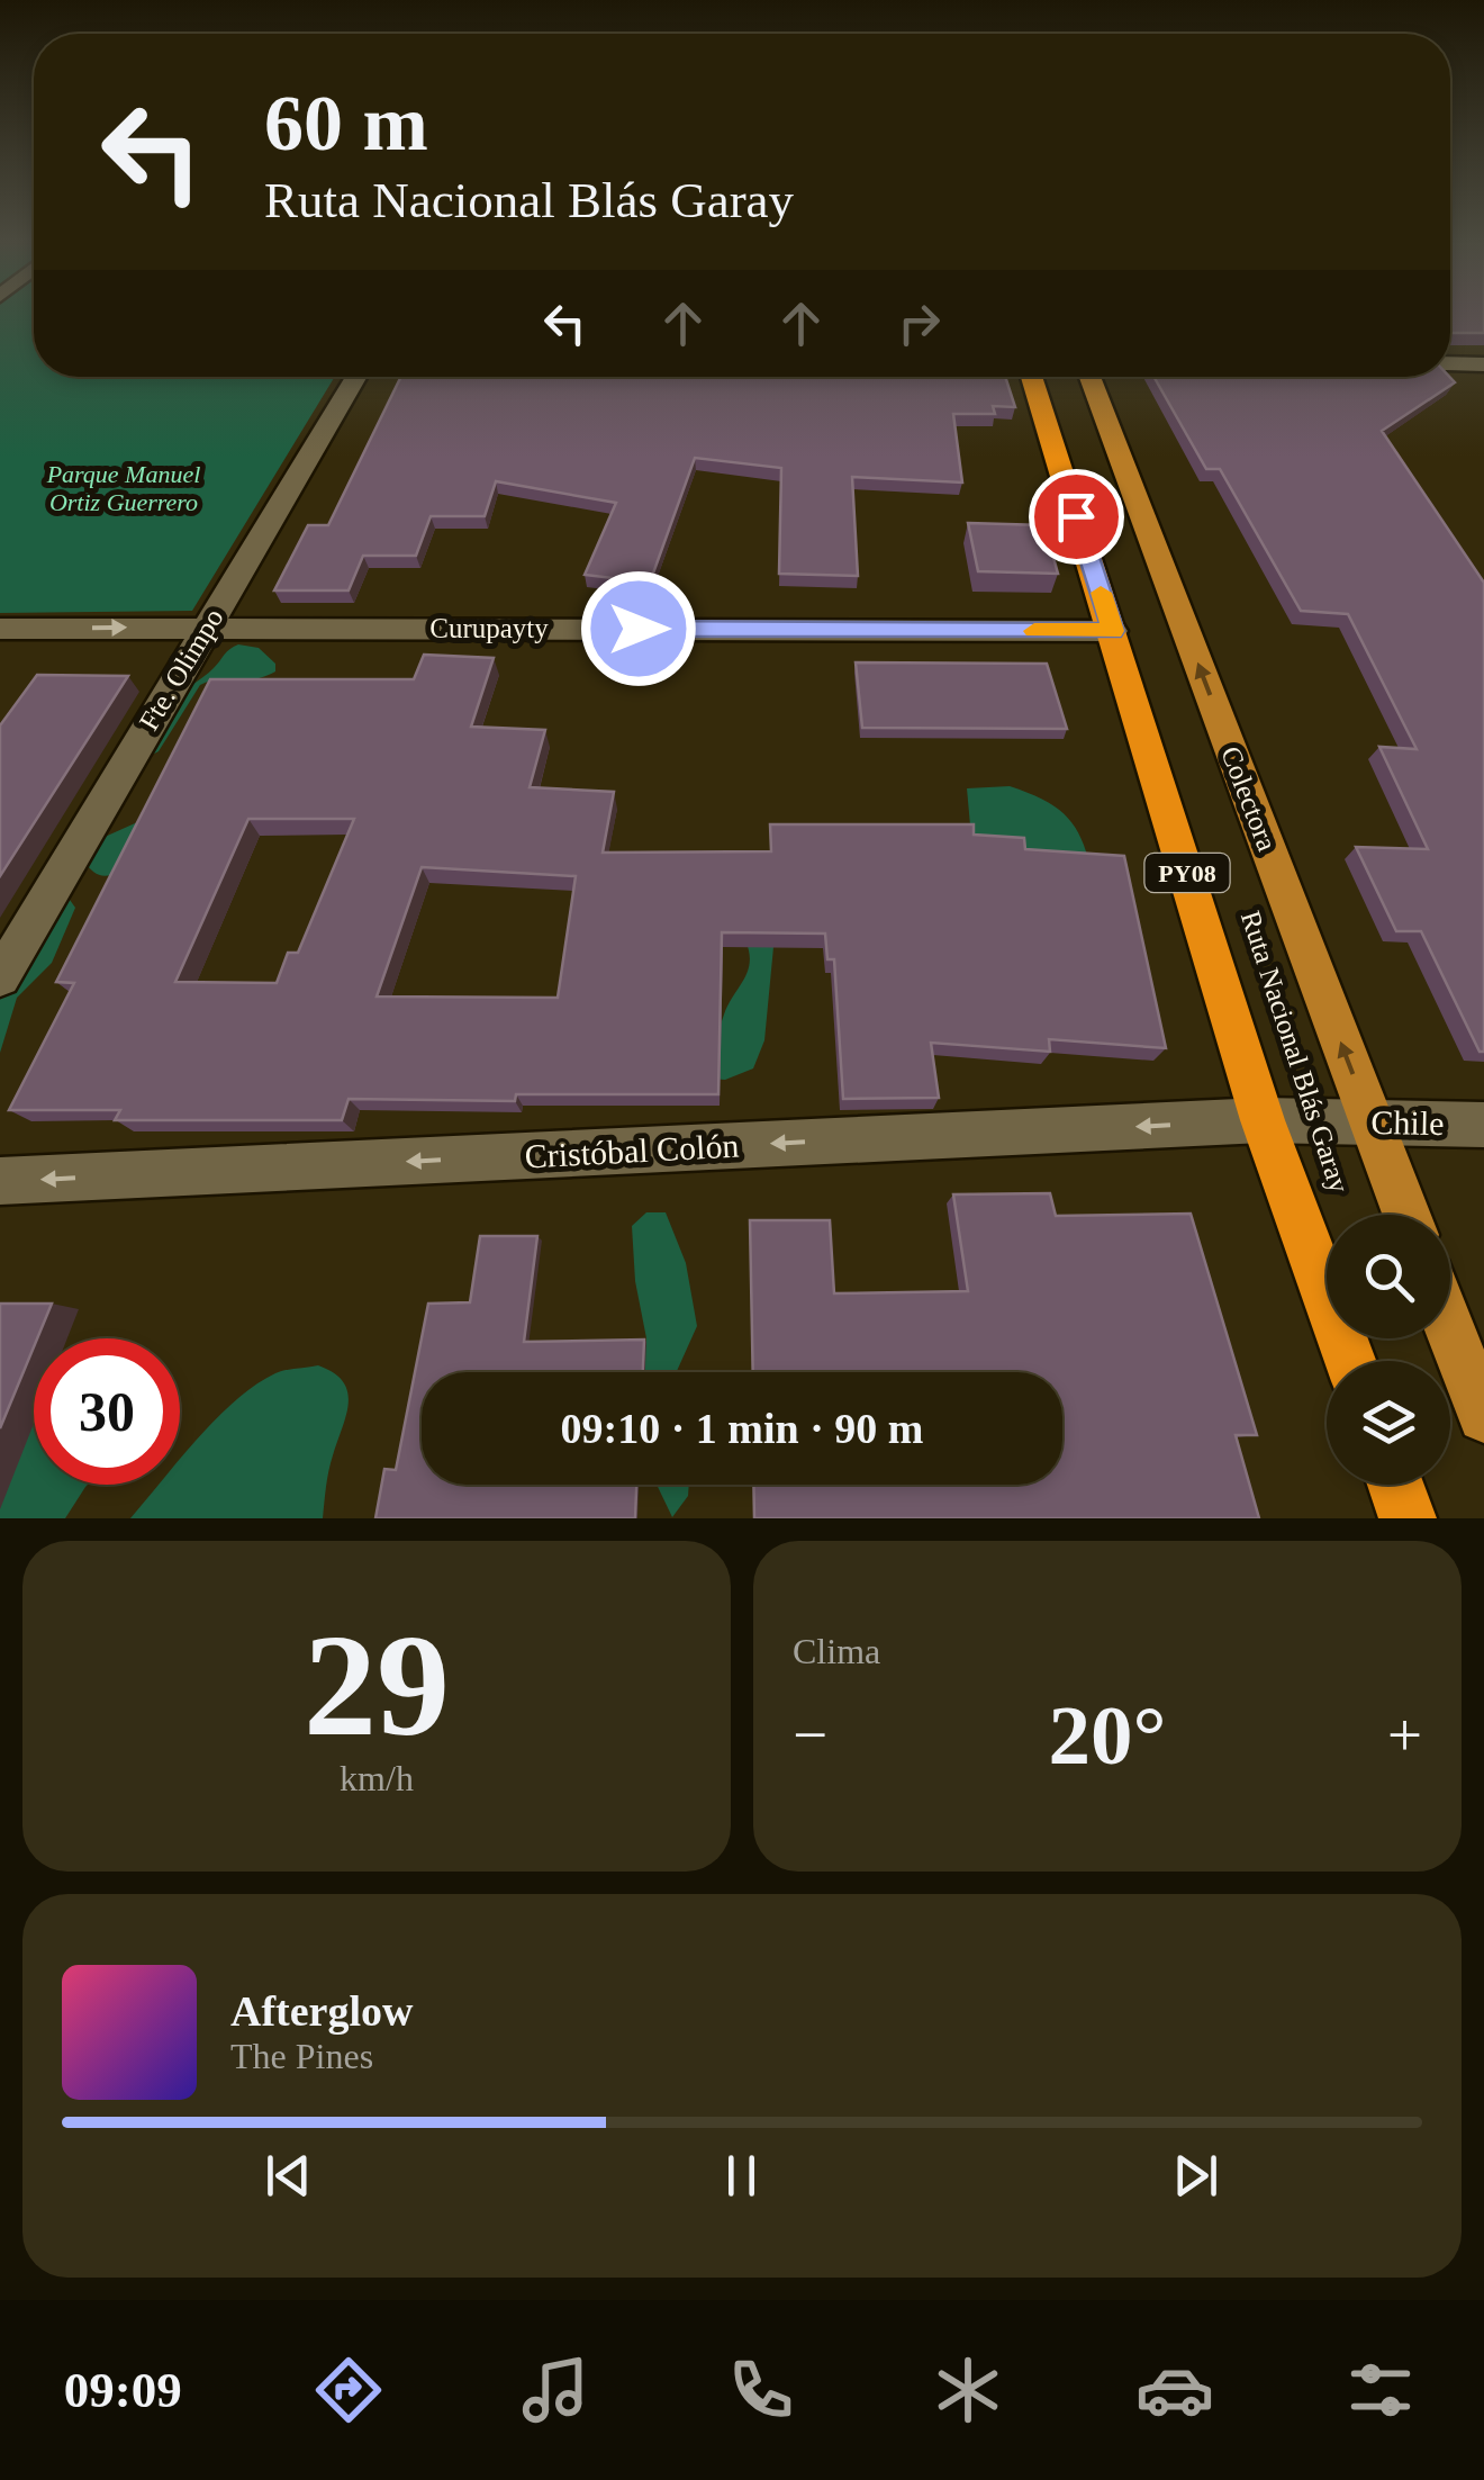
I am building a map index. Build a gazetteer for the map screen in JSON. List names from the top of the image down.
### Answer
{
  "streets": {
    "highway": ["PY08", "Ruta Nacional Blás Garay"],
    "main road": ["Colectora"],
    "street": [
      "Curupayty",
      "Fte. Olimpo",
      "Chile",
      "Cristóbal Colón"
    ]
  },
  "crossings": [
    ["Curupayty", "Fte. Olimpo"],
    ["Curupayty", "Ruta Nacional Blás Garay"],
    ["Colectora", "Chile"],
    ["Ruta Nacional Blás Garay", "Chile"],
    ["Ruta Nacional Blás Garay", "Cristóbal Colón"],
    ["Chile", "Cristóbal Colón"]
  ],
  "one_way": ["Colectora", "Cristóbal Colón"],
  "parks": ["Parque Manuel Ortiz Guerrero"],
  "page": {
    "turn": ["60 m", "Ruta Nacional Blás Garay"],
    "limit": "30",
    "trip": "09:10 · 1 min · 90 m",
    "tile": [
      ["29", "km/h"],
      "Clima"
    ],
    "heat": ["−", "20°", "+"],
    "song": ["Afterglow", "The Pines"],
    "tabs": "09:09"
  }
}
